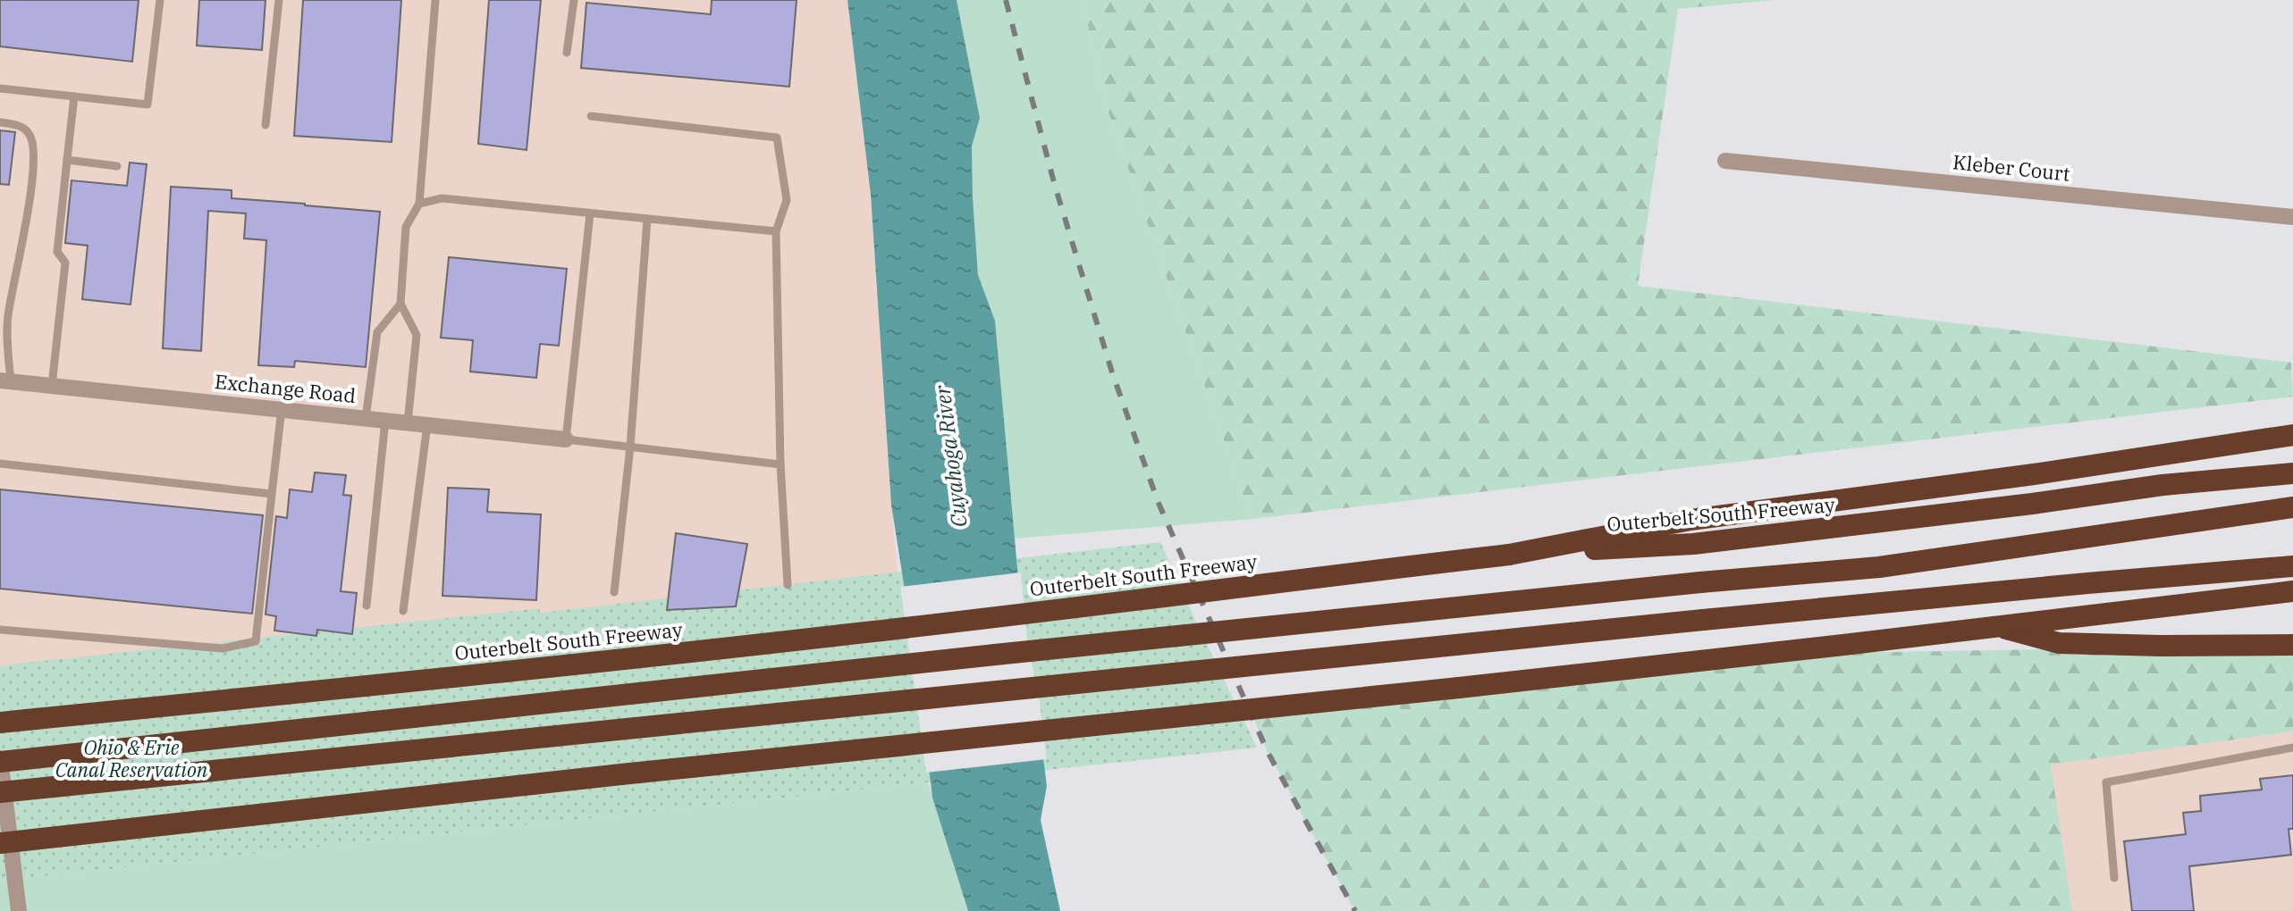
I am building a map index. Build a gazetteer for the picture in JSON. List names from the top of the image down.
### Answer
{
  "streets": {
    "highway": ["Outerbelt South Freeway"],
    "street": ["Kleber Court", "Exchange Road"]
  },
  "water": ["Cuyahoga River"],
  "parks": ["Ohio & Erie Canal Reservation"]
}
